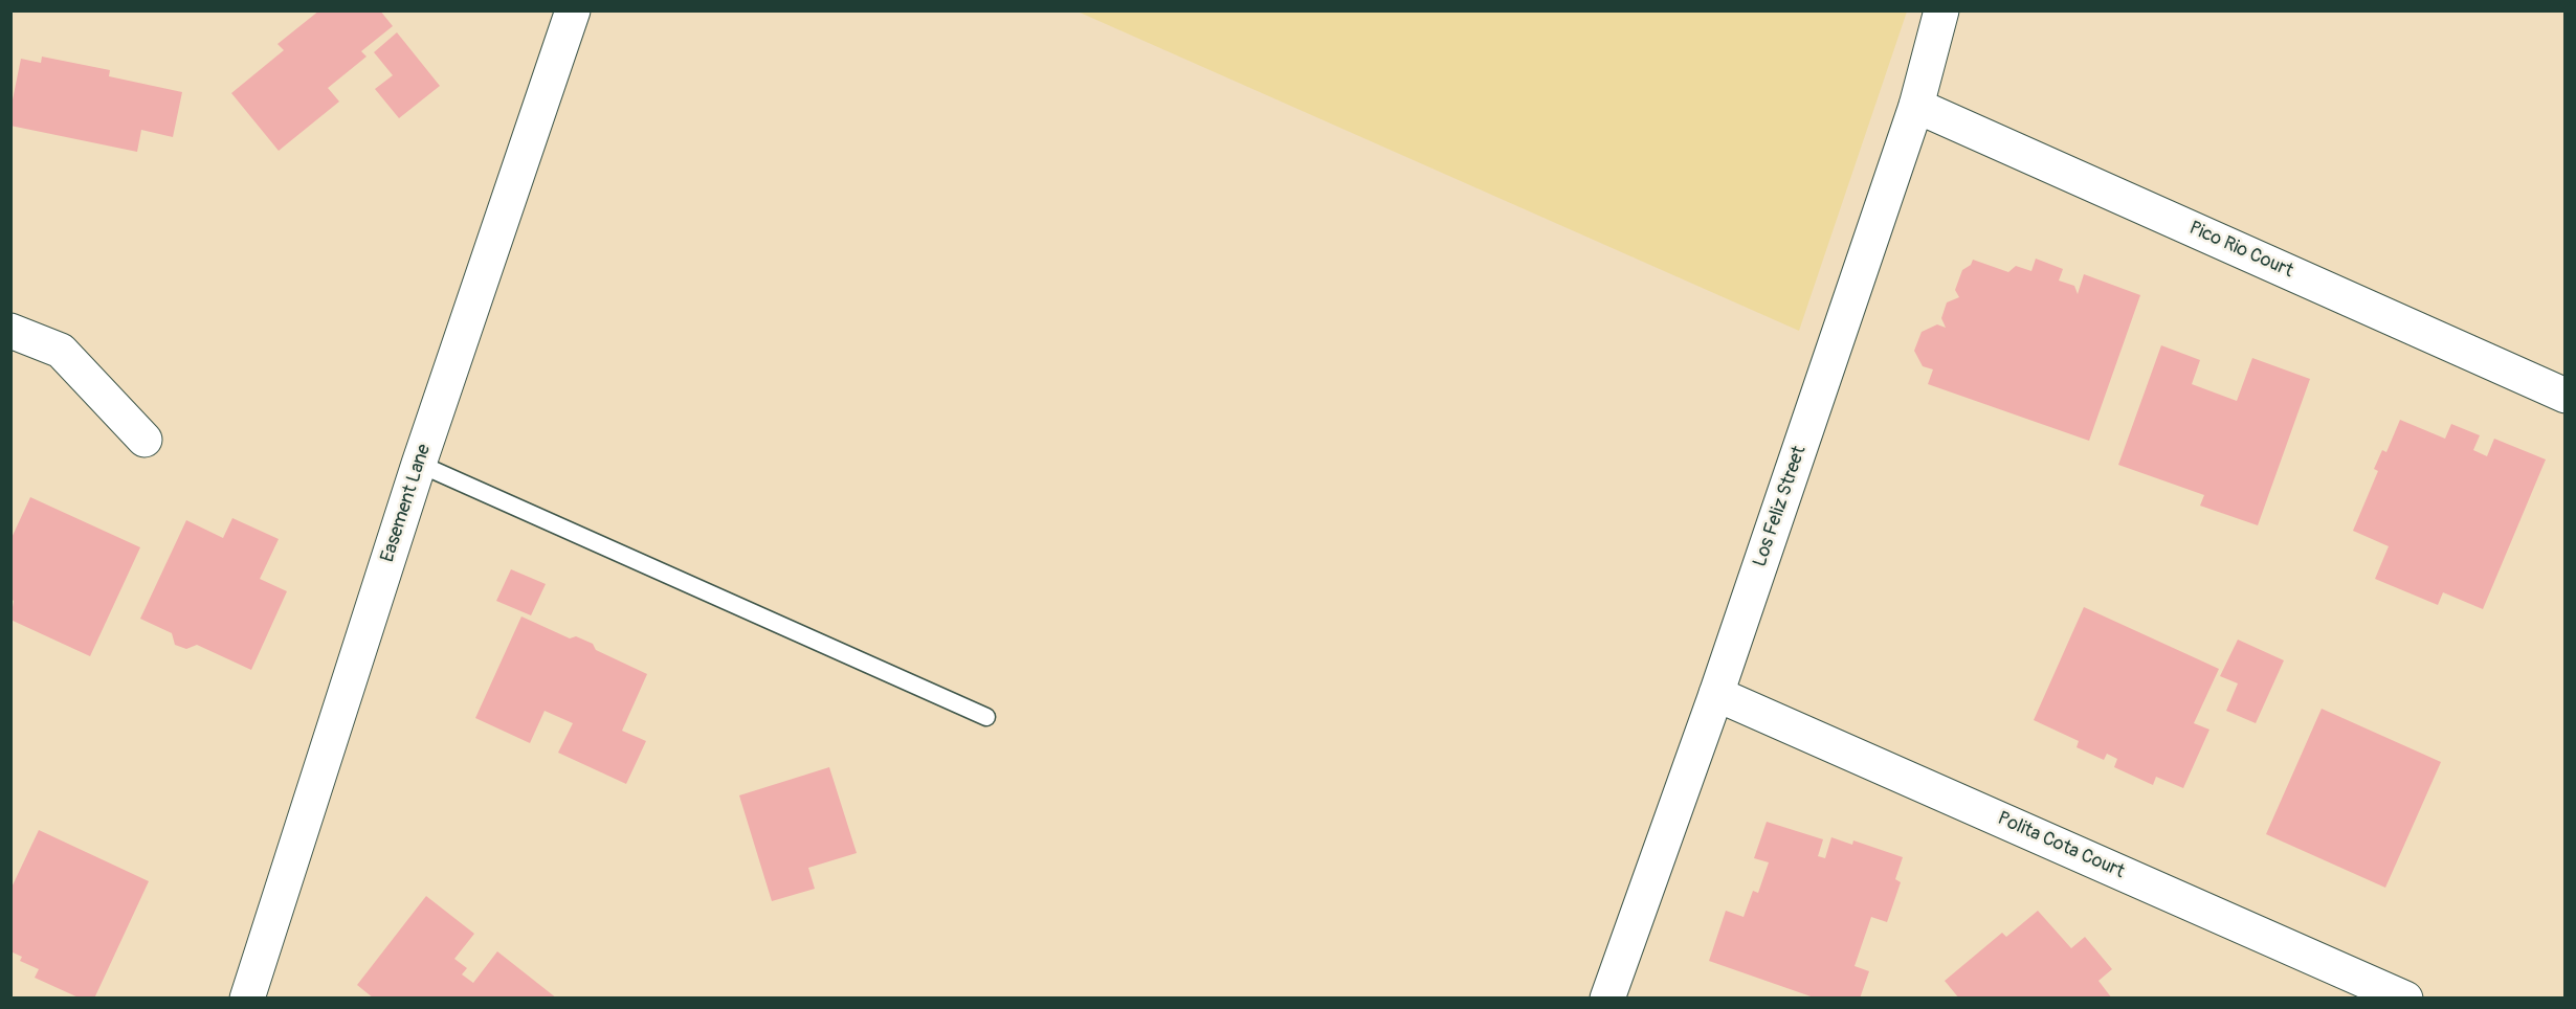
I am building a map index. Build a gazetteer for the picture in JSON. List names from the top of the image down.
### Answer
{
  "streets": {
    "street": [
      "Pico Rio Court",
      "Easement Lane",
      "Los Feliz Street",
      "Polita Cota Court"
    ]
  },
  "crossings": [
    ["Pico Rio Court", "Los Feliz Street"],
    ["Los Feliz Street", "Polita Cota Court"]
  ]
}
